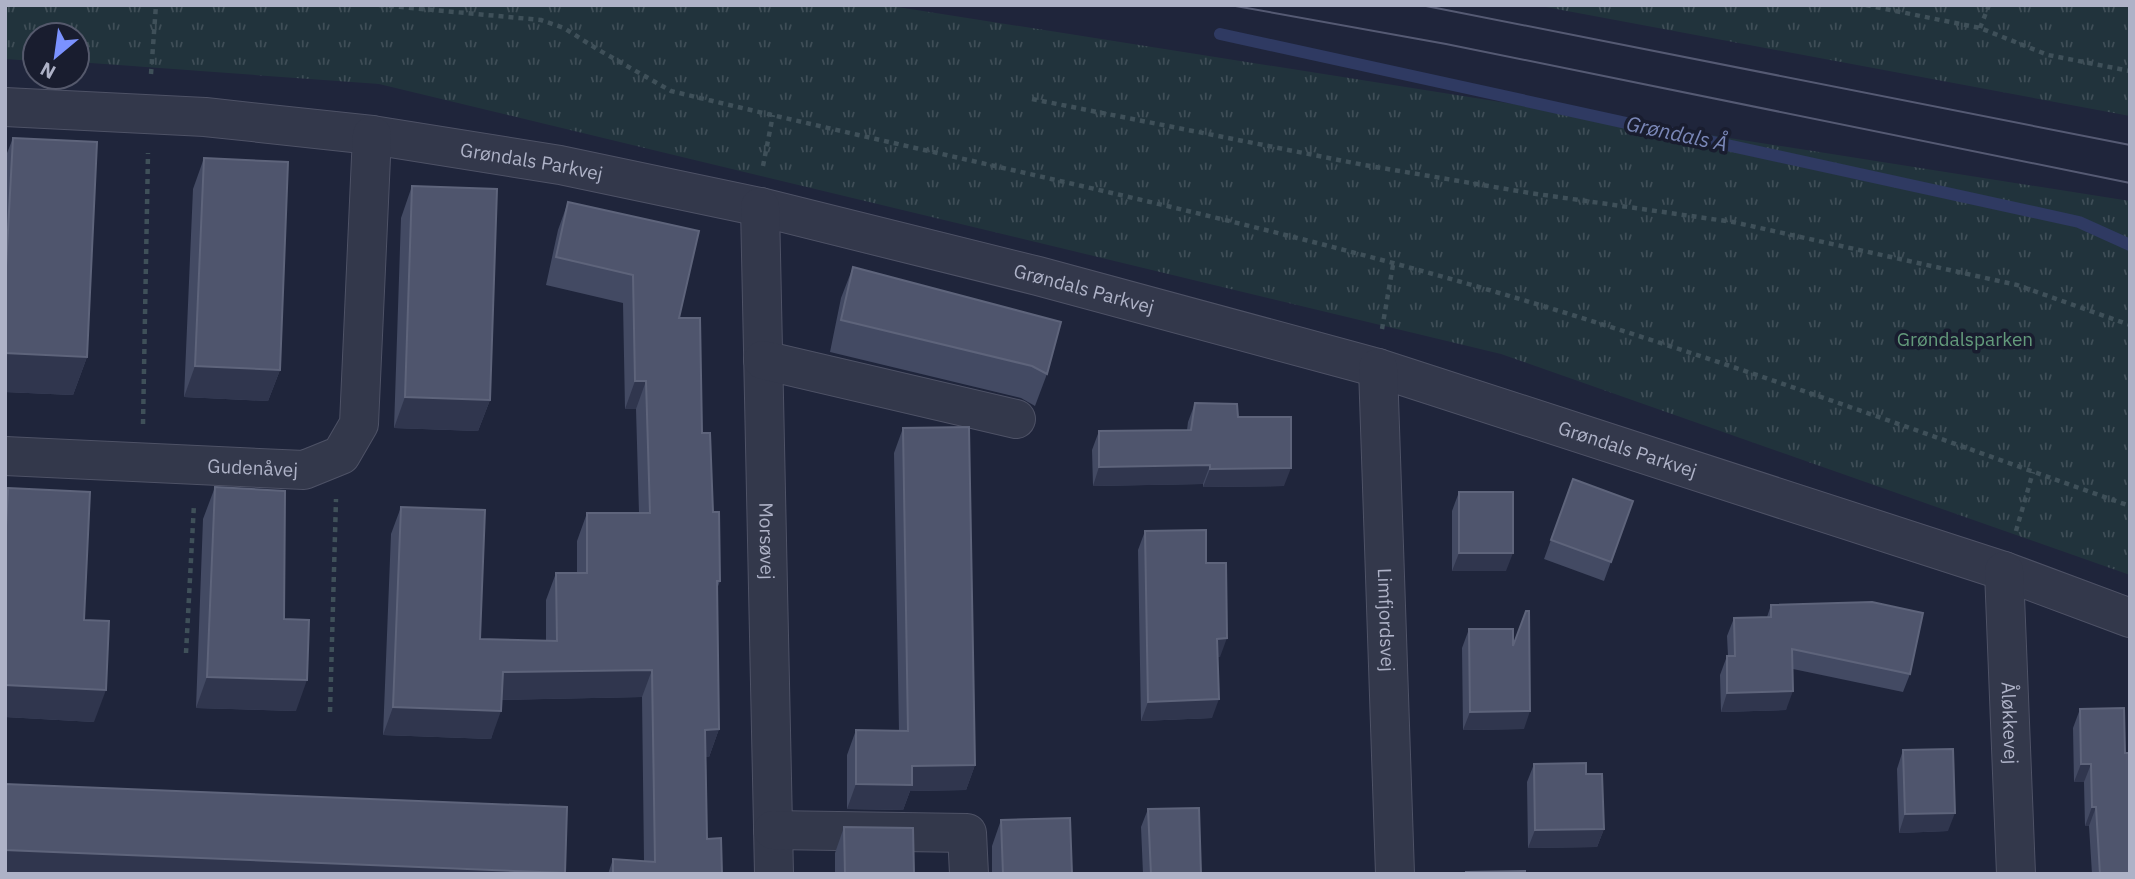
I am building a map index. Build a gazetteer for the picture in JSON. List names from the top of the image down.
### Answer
{
  "streets": {
    "street": [
      "Grøndals Parkvej",
      "Gudenåvej",
      "Morsøvej",
      "Limfjordsvej",
      "Åløkkevej"
    ]
  },
  "crossings": [
    ["Grøndals Parkvej", "Morsøvej"],
    ["Grøndals Parkvej", "Limfjordsvej"],
    ["Grøndals Parkvej", "Åløkkevej"]
  ],
  "water": ["Grøndals Å"],
  "parks": ["Grøndalsparken"],
  "north": "bottom left"
}
